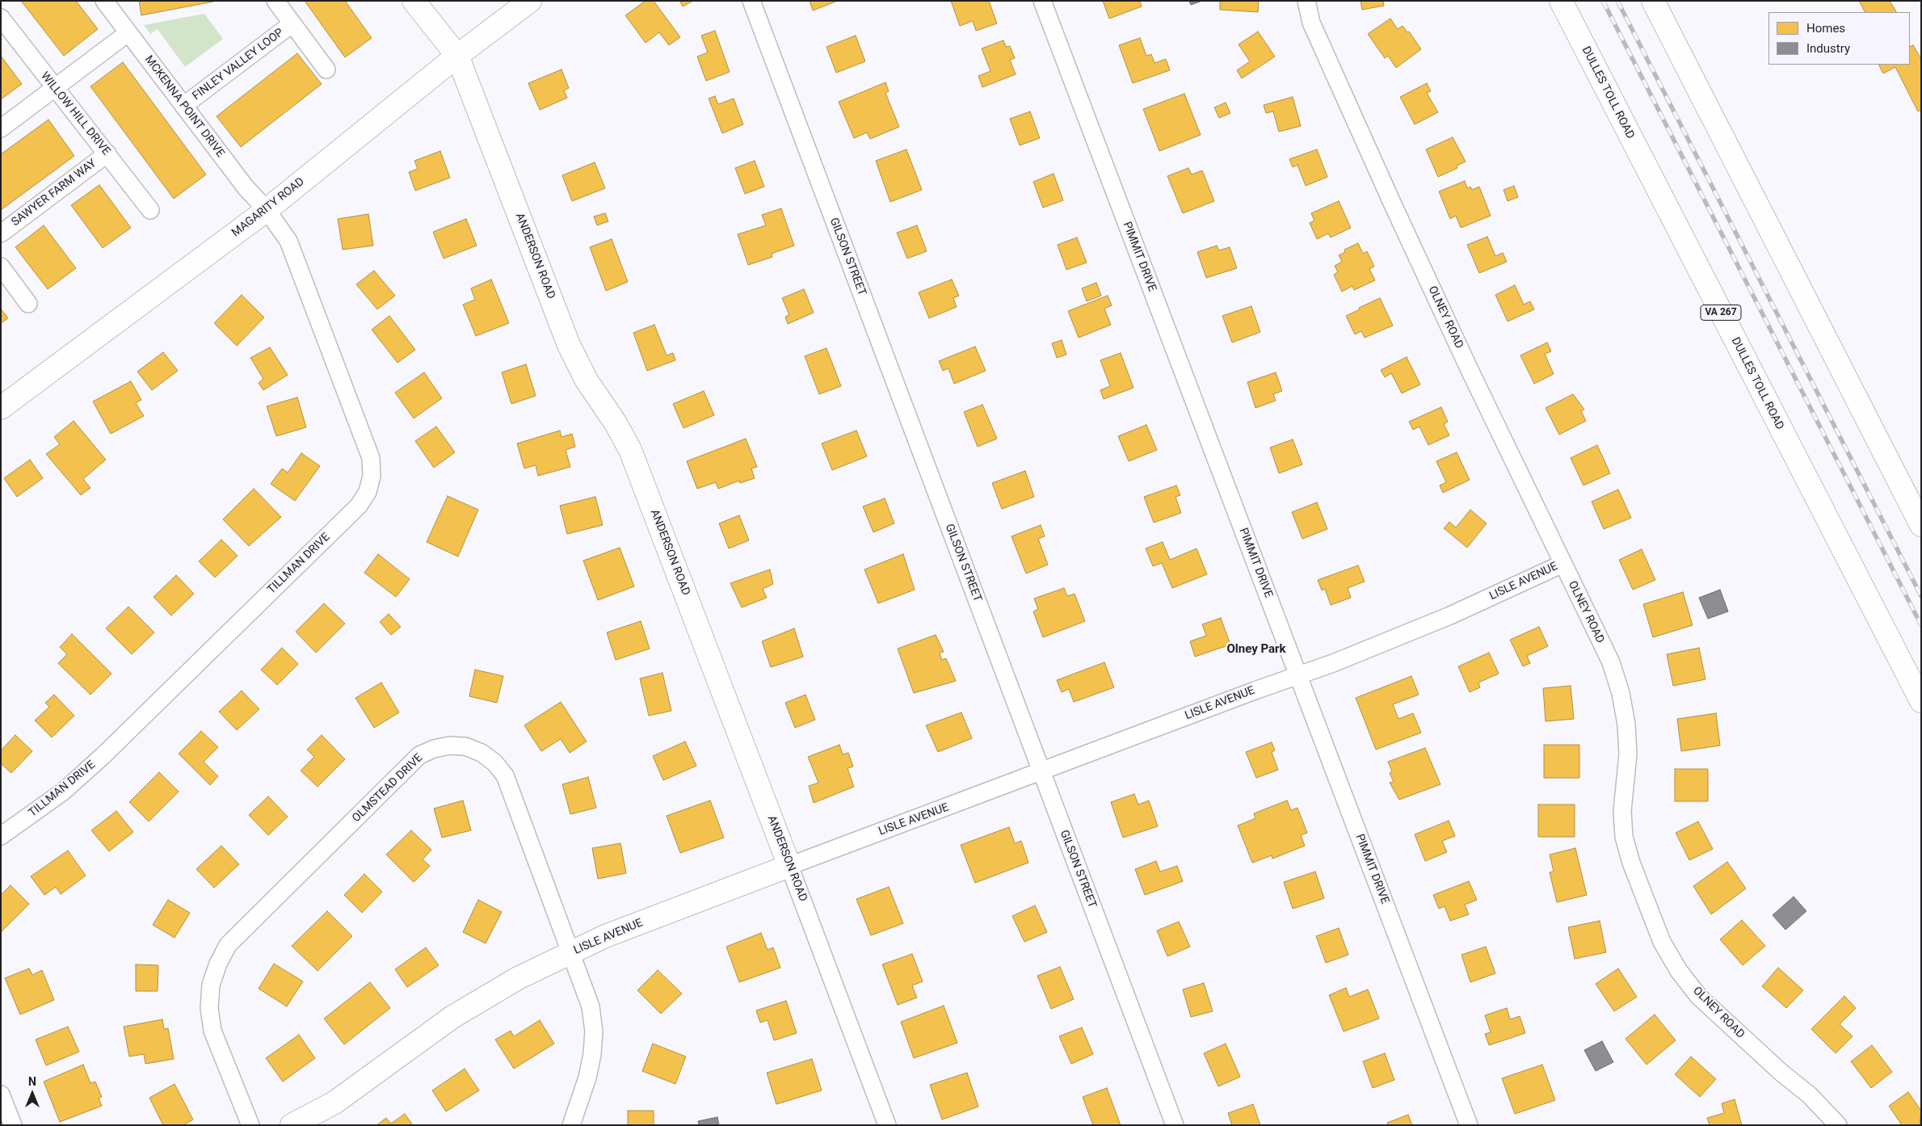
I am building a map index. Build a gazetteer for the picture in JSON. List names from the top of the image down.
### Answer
{
  "streets": {
    "main road": [
      "DULLES TOLL ROAD",
      "MAGARITY ROAD",
      "ANDERSON ROAD",
      "VA 267",
      "LISLE AVENUE"
    ],
    "street": [
      "FINLEY VALLEY LOOP",
      "MCKENNA POINT DRIVE",
      "WILLOW HILL DRIVE",
      "SAWYER FARM WAY",
      "GILSON STREET",
      "PIMMIT DRIVE",
      "OLNEY ROAD",
      "TILLMAN DRIVE",
      "OLMSTEAD DRIVE"
    ]
  },
  "crossings": [
    ["FINLEY VALLEY LOOP", "MCKENNA POINT DRIVE"],
    ["MCKENNA POINT DRIVE", "MAGARITY ROAD"],
    ["MCKENNA POINT DRIVE", "TILLMAN DRIVE"],
    ["WILLOW HILL DRIVE", "SAWYER FARM WAY"],
    ["MAGARITY ROAD", "ANDERSON ROAD"],
    ["MAGARITY ROAD", "TILLMAN DRIVE"],
    ["ANDERSON ROAD", "LISLE AVENUE"],
    ["GILSON STREET", "LISLE AVENUE"],
    ["PIMMIT DRIVE", "LISLE AVENUE"],
    ["OLNEY ROAD", "LISLE AVENUE"],
    ["LISLE AVENUE", "OLMSTEAD DRIVE"]
  ],
  "districts": ["Olney Park"],
  "legend": ["Homes", "Industry"],
  "north": "top"
}
